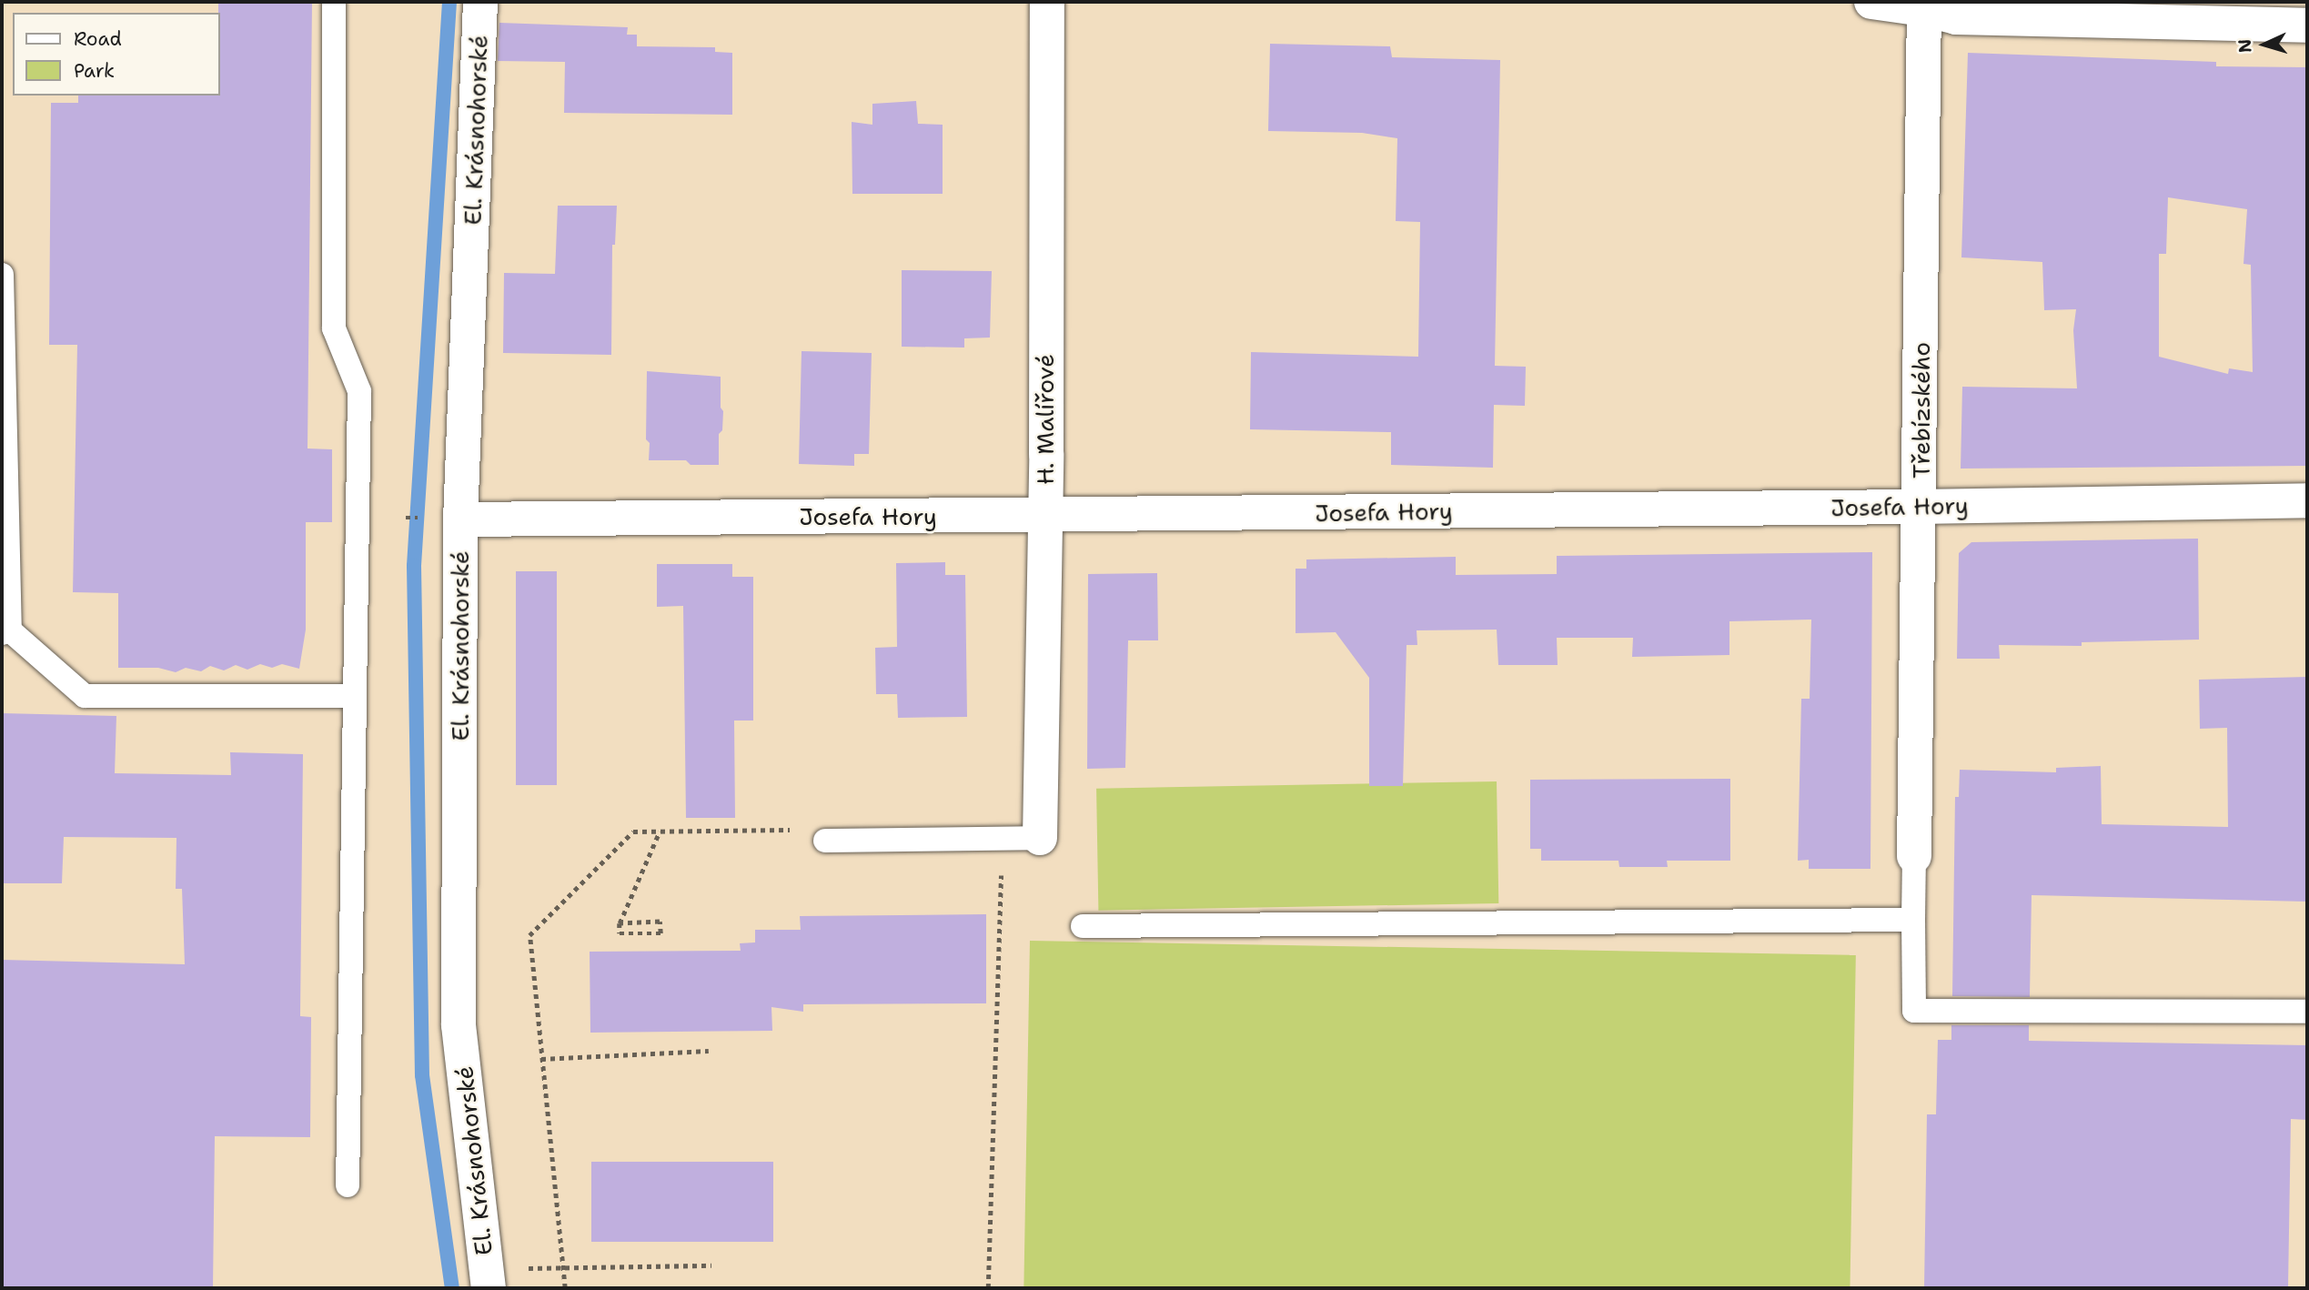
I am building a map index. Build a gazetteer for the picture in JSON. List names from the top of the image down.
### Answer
{
  "streets": {
    "street": [
      "El. Krásnohorské",
      "Třebízského",
      "H. Malířové",
      "Josefa Hory"
    ]
  },
  "crossings": [
    ["El. Krásnohorské", "Josefa Hory"],
    ["Třebízského", "Josefa Hory"],
    ["H. Malířové", "Josefa Hory"]
  ],
  "legend": ["Road", "Park"],
  "north": "left"
}
